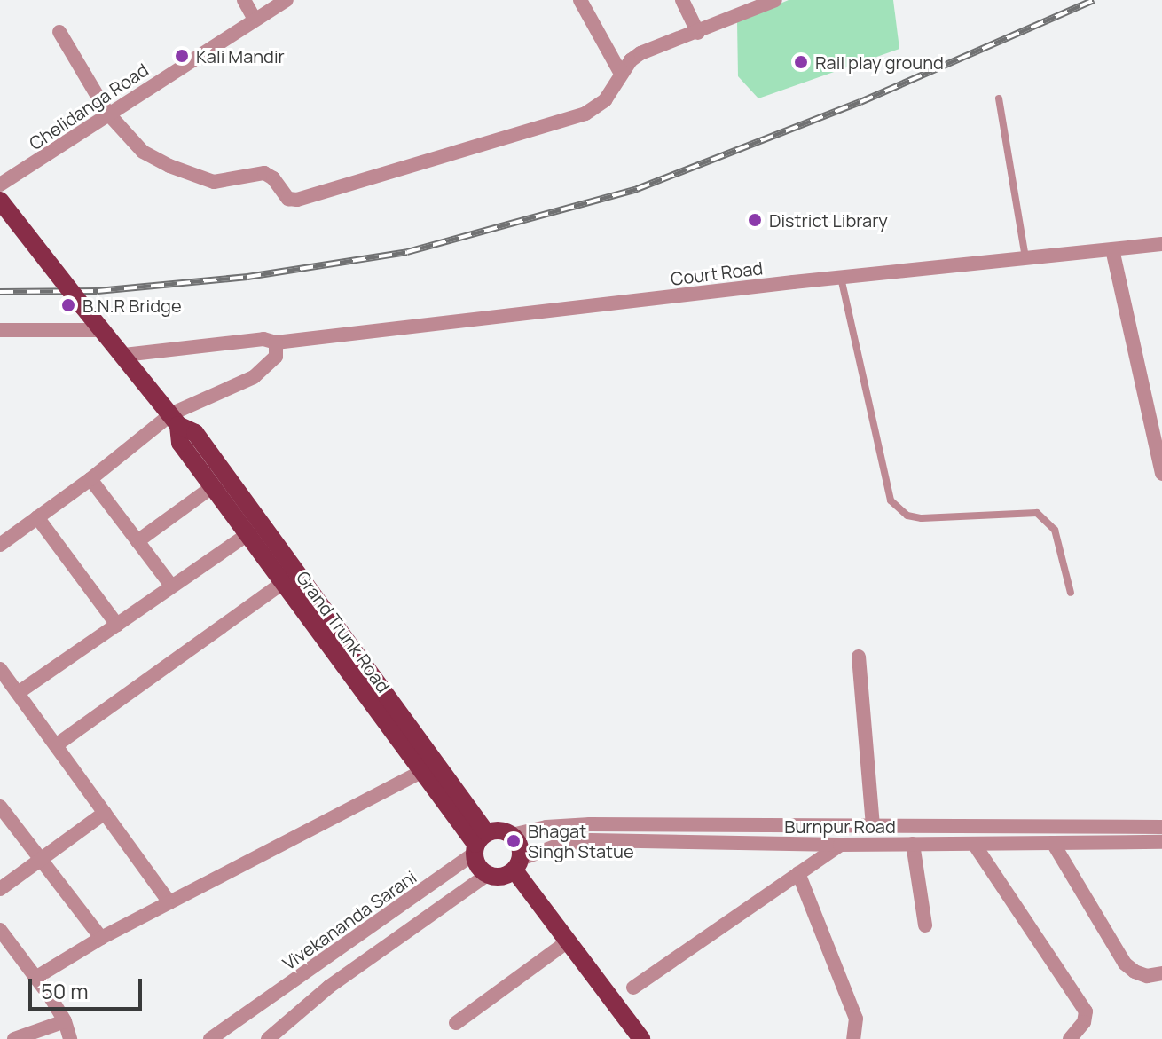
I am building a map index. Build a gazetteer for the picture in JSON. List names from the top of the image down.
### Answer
{
  "streets": {
    "main road": ["Grand Trunk Road"],
    "street": [
      "Chelidanga Road",
      "Court Road",
      "Burnpur Road",
      "Vivekananda Sarani"
    ]
  },
  "crossings": [
    ["Grand Trunk Road", "Burnpur Road"],
    ["Grand Trunk Road", "Vivekananda Sarani"],
    ["Burnpur Road", "Vivekananda Sarani"]
  ],
  "places": [
    "Kali Mandir",
    "Rail play ground",
    "District Library",
    "B.N.R Bridge",
    "Bhagat Singh Statue"
  ],
  "scale_bar": "50 m"
}
